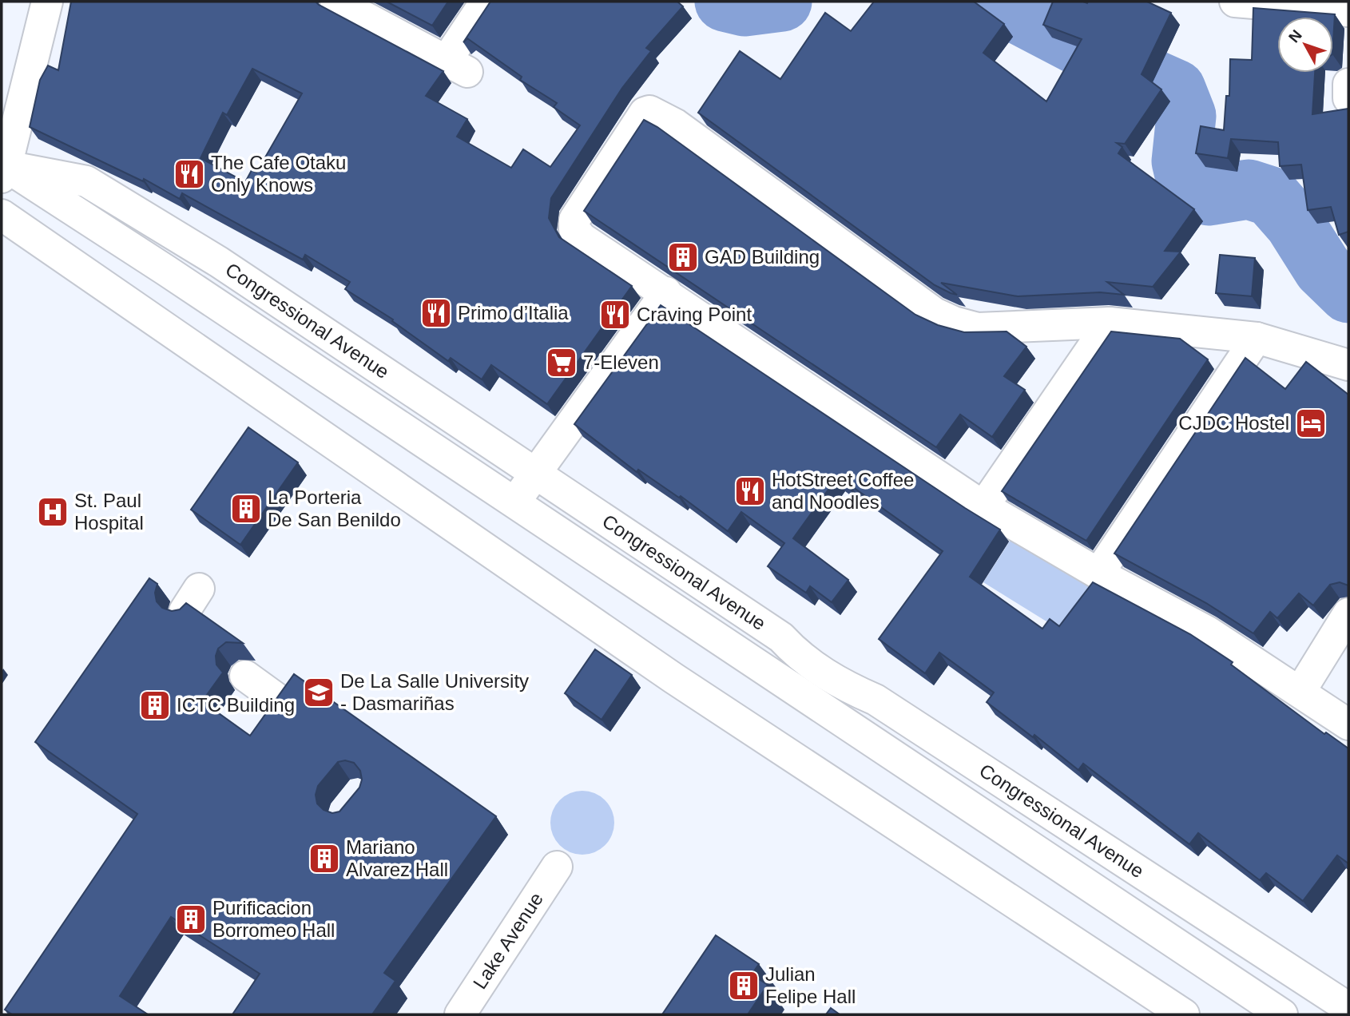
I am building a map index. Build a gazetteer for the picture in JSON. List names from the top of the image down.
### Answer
{
  "streets": {
    "street": ["Congressional Avenue", "Lake Avenue"]
  },
  "places": {
    "restaurant": [
      "The Cafe Otaku Only Knows",
      "Primo d’Italia",
      "Craving Point",
      "HotStreet Coffee and Noodles"
    ],
    "building": [
      "GAD Building",
      "La Porteria De San Benildo",
      "ICTC Building",
      "Mariano Alvarez Hall",
      "Purificacion Borromeo Hall",
      "Julian Felipe Hall"
    ],
    "supermarket": ["7-Eleven"],
    "hotel": ["CJDC Hostel"],
    "hospital": ["St. Paul Hospital"],
    "school or university": ["De La Salle University - Dasmariñas"]
  },
  "north": "top left"
}
